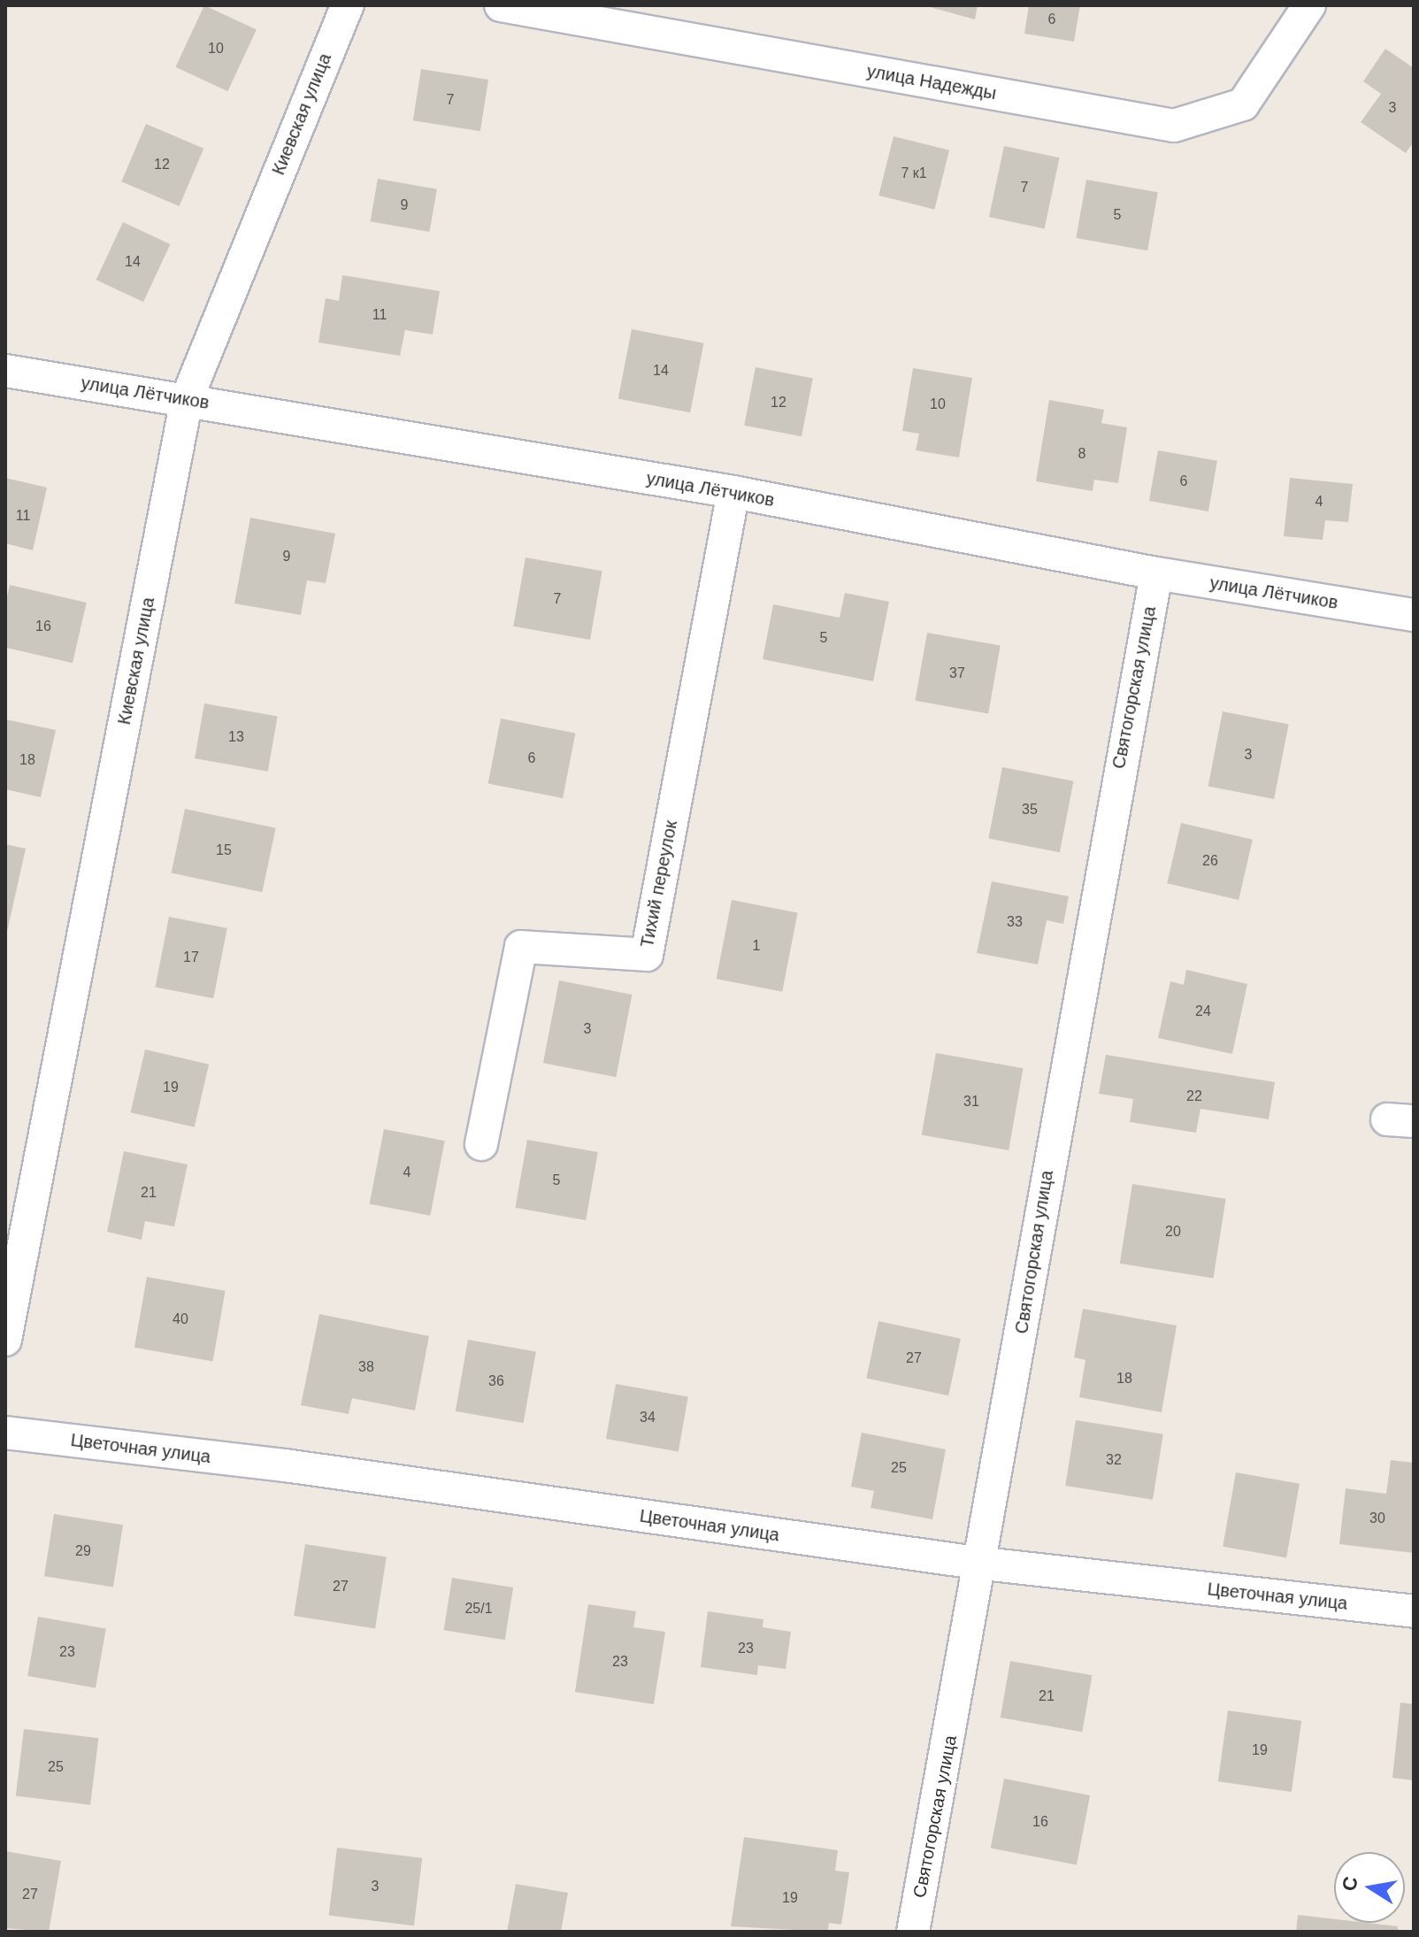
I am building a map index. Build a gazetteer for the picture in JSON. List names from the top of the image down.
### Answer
{
  "streets": {
    "street": [
      "улица Надежды",
      "Киевская улица",
      "улица Лётчиков",
      "Святогорская улица",
      "Тихий переулок",
      "Цветочная улица"
    ]
  },
  "crossings": [
    ["Киевская улица", "улица Лётчиков"],
    ["улица Лётчиков", "Святогорская улица"],
    ["улица Лётчиков", "Тихий переулок"],
    ["Святогорская улица", "Цветочная улица"]
  ],
  "house_numbers": [
    "6",
    "10",
    "7",
    "3",
    "12",
    "7 к1",
    "7",
    "9",
    "5",
    "14",
    "11",
    "14",
    "12",
    "10",
    "8",
    "6",
    "4",
    "11",
    "9",
    "7",
    "16",
    "5",
    "37",
    "13",
    "3",
    "6",
    "18",
    "35",
    "15",
    "26",
    "33",
    "1",
    "17",
    "24",
    "3",
    "19",
    "22",
    "31",
    "4",
    "5",
    "21",
    "20",
    "40",
    "27",
    "38",
    "18",
    "36",
    "34",
    "32",
    "25",
    "30",
    "29",
    "27",
    "25/1",
    "23",
    "23",
    "23",
    "21",
    "19",
    "25",
    "16",
    "3",
    "27",
    "19"
  ],
  "north": "left"
}
